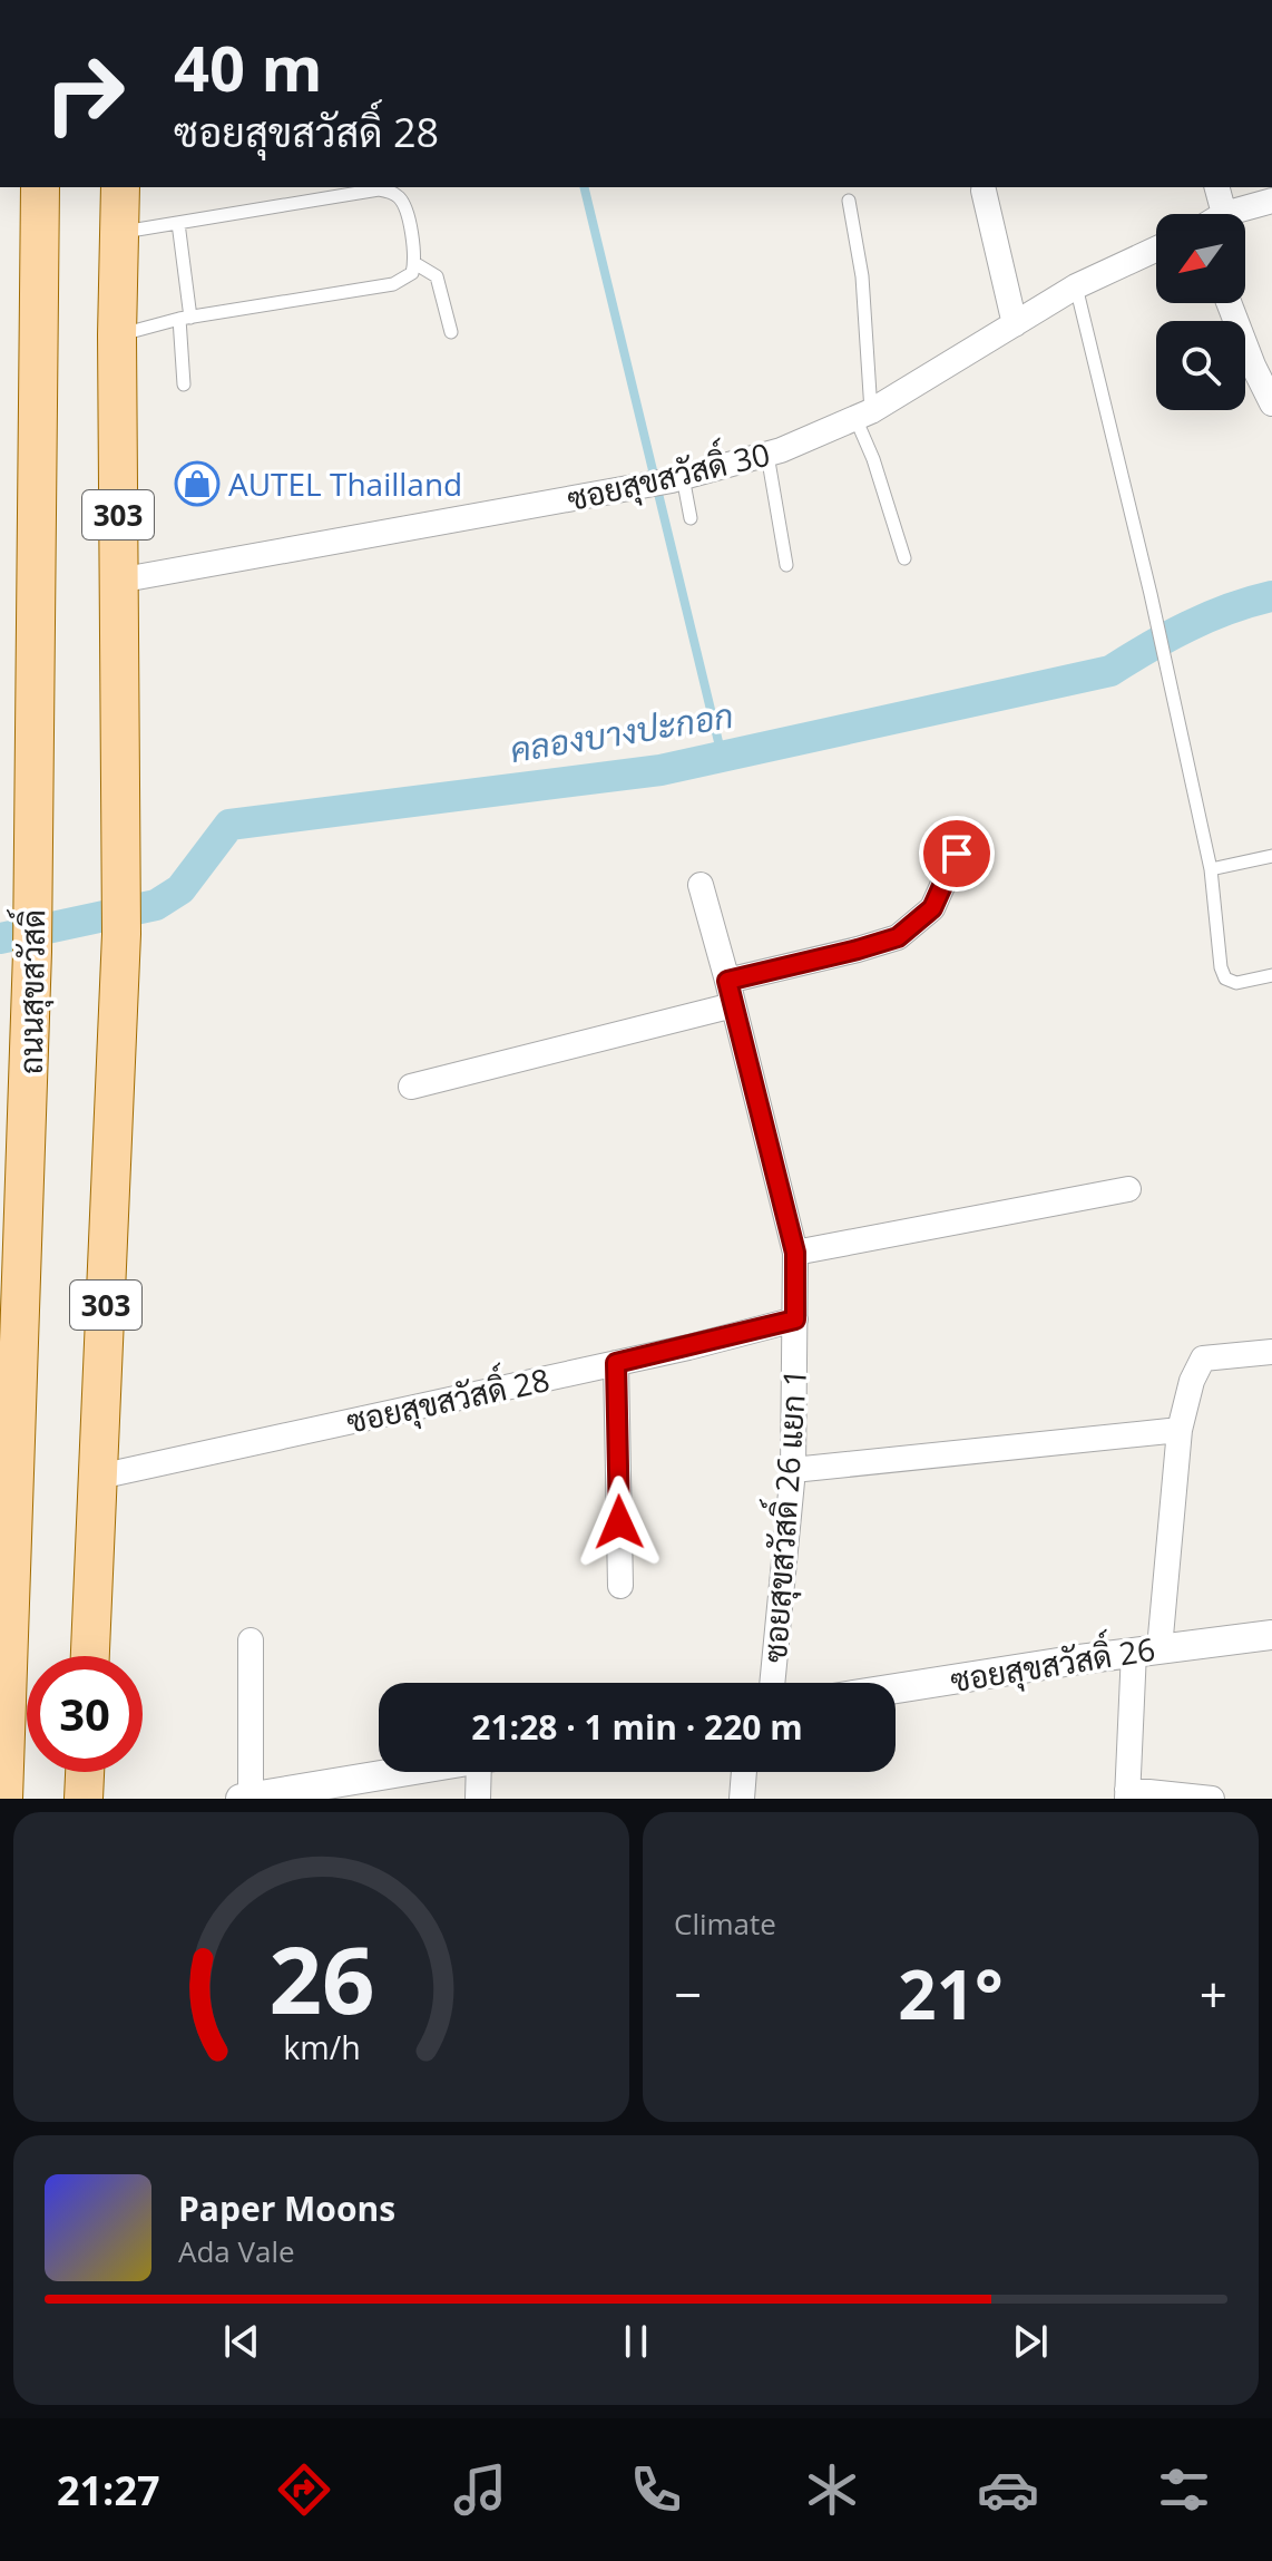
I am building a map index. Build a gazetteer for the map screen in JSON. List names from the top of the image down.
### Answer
{
  "streets": {
    "main road": ["303", "ถนนสุขสวัสดิ์"],
    "street": [
      "ซอยสุขสวัสดิ์ 30",
      "ซอยสุขสวัสดิ์ 28",
      "ซอยสุขสวัสดิ์ 26 แยก 1",
      "ซอยสุขสวัสดิ์ 26"
    ]
  },
  "crossings": [
    ["ซอยสุขสวัสดิ์ 30", "303"],
    ["303", "ซอยสุขสวัสดิ์ 28"],
    ["ซอยสุขสวัสดิ์ 28", "ซอยสุขสวัสดิ์ 26 แยก 1"]
  ],
  "water": ["คลองบางปะกอก"],
  "places": {
    "shop": ["AUTEL Thailland"]
  },
  "north": "bottom left",
  "page": {
    "turn": ["40 m", "ซอยสุขสวัสดิ์ 28"],
    "limit": "30",
    "trip": "21:28 · 1 min · 220 m",
    "tile": "Climate",
    "heat": ["−", "21°", "+"],
    "song": ["Paper Moons", "Ada Vale"],
    "tabs": "21:27",
    "gauge": ["26", "km/h"]
  }
}
